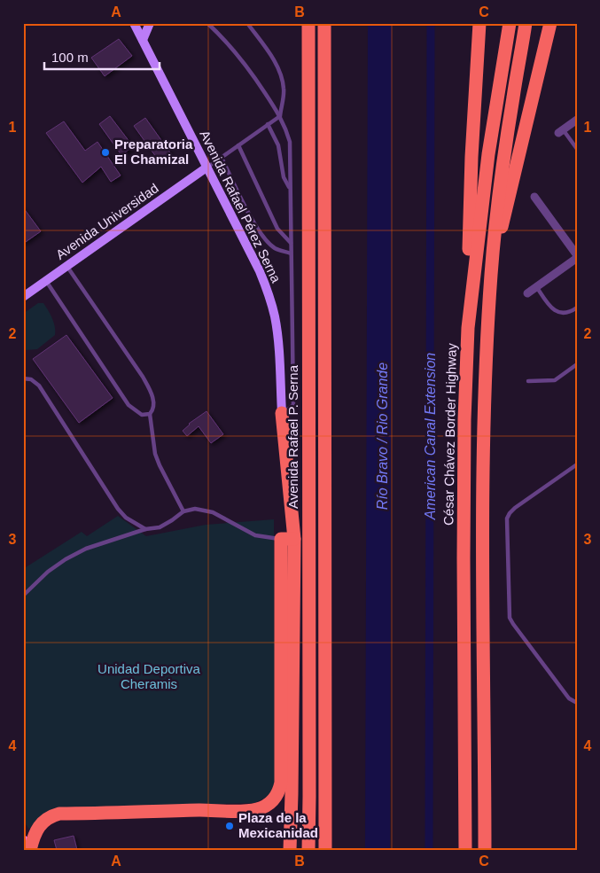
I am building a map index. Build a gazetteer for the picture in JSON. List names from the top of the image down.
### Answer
{
  "streets": {
    "highway": ["César Chávez Border Highway", "Avenida Rafael P. Serna"],
    "main road": ["Avenida Rafael Pérez Serna", "Avenida Universidad"]
  },
  "crossings": [
    ["Avenida Rafael Pérez Serna", "Avenida Universidad"]
  ],
  "water": ["Río Bravo / Rio Grande", "American Canal Extension"],
  "parks": ["Unidad Deportiva Cheramis"],
  "places": ["Preparatoria El Chamizal", "Plaza de la Mexicanidad"],
  "scale_bar": "100 m",
  "grid": {
    "columns": ["A", "B", "C"],
    "rows": [
      "1",
      "2",
      "3",
      "4"
    ]
  }
}
